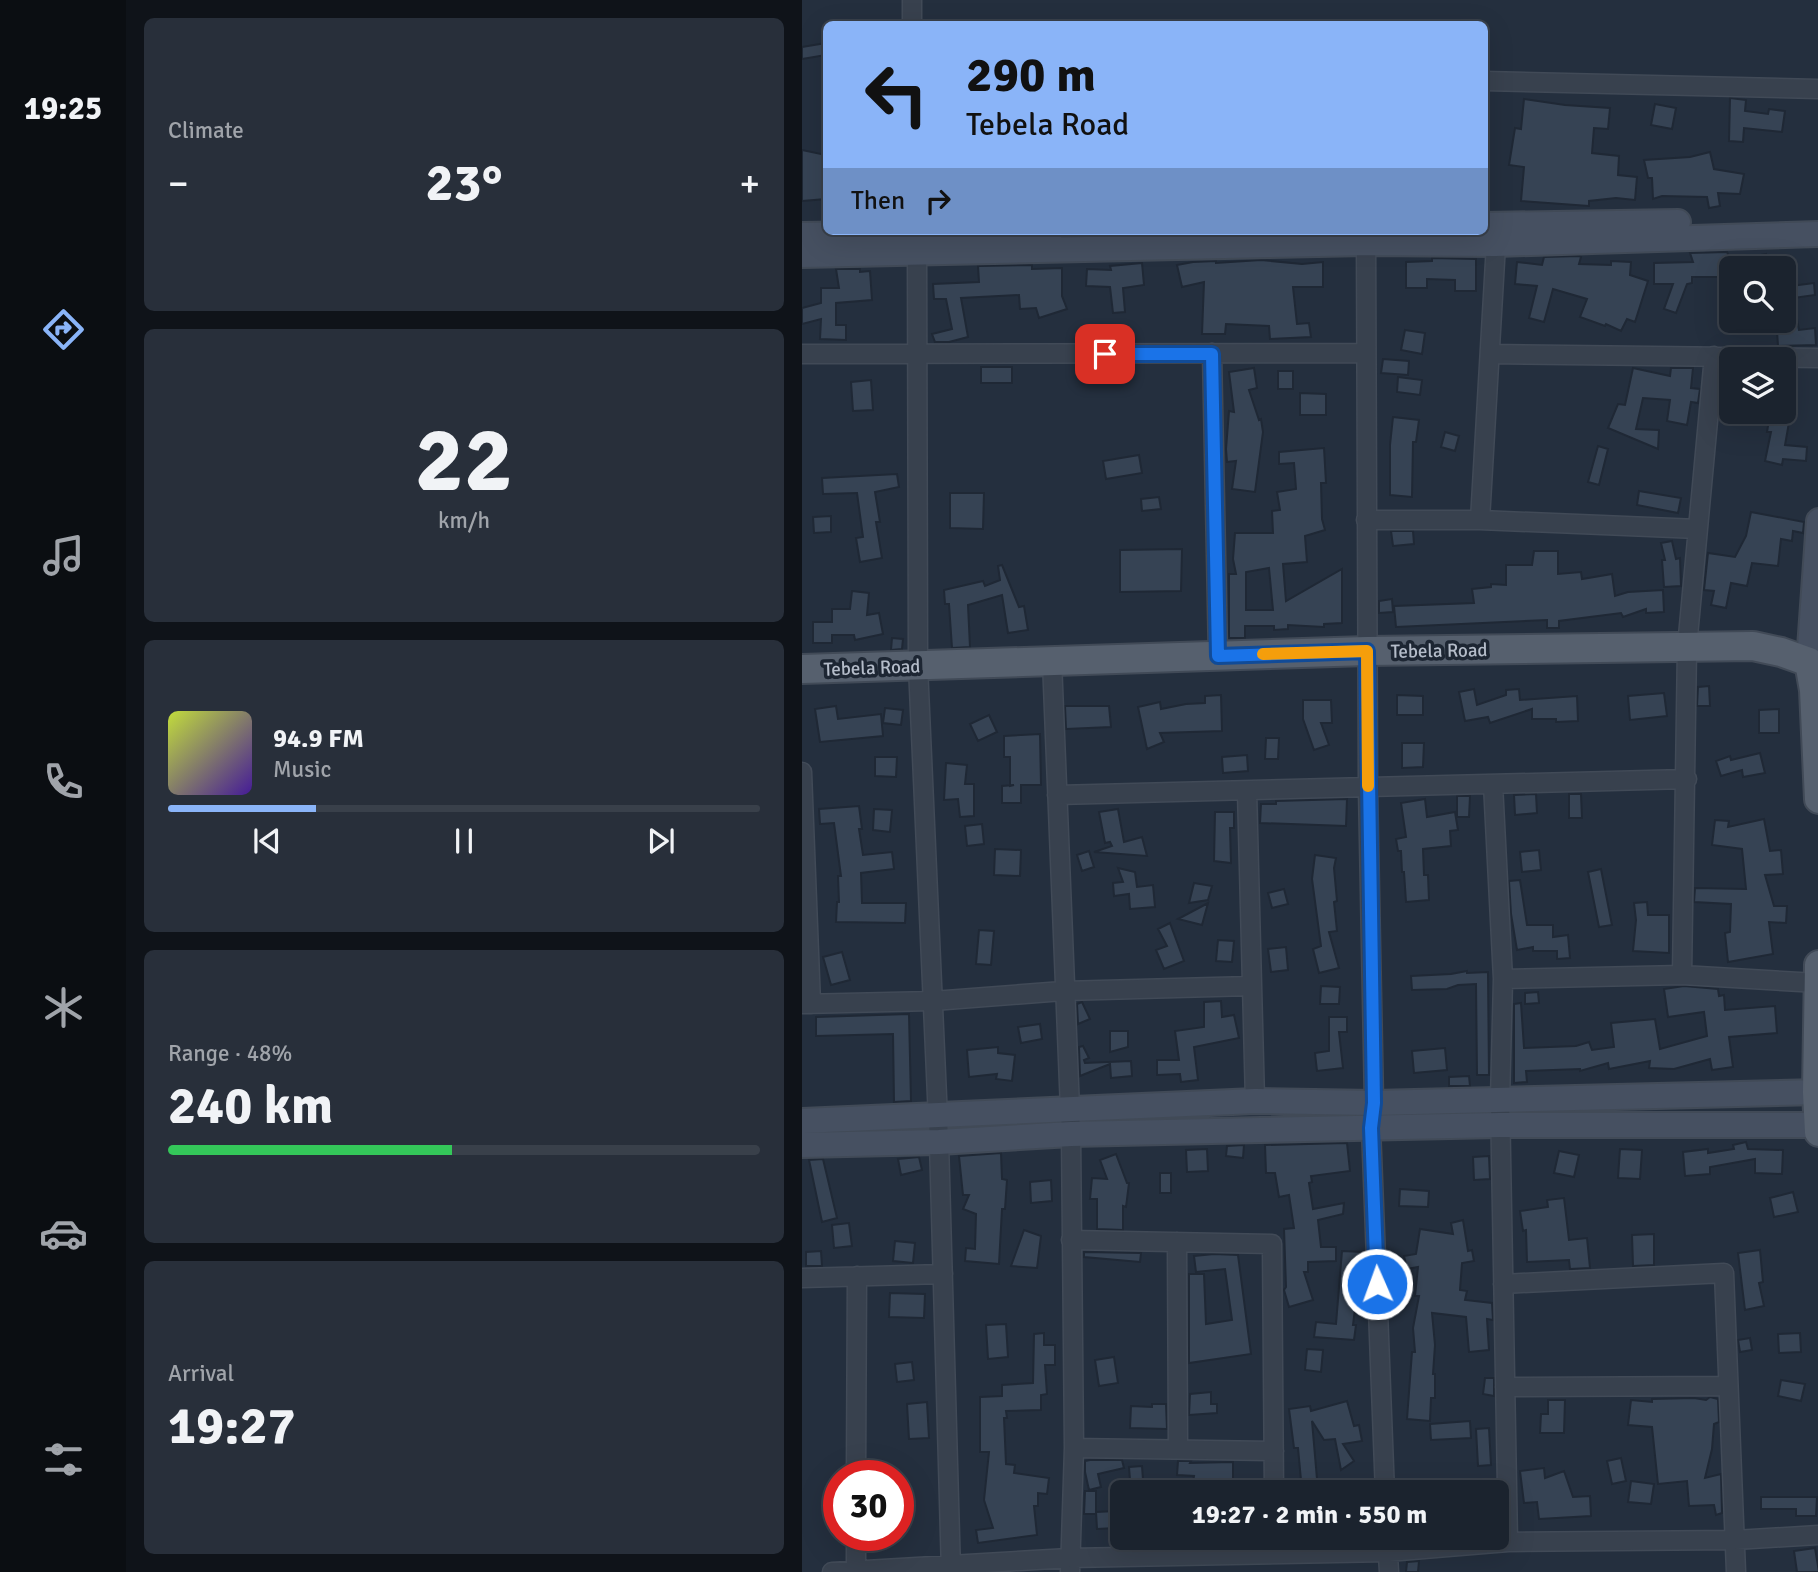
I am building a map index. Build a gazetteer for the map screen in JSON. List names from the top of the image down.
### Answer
{
  "streets": {
    "main road": ["Tebela Road"]
  },
  "page": {
    "tabs": "19:25",
    "tile": [
      "Climate",
      ["22", "km/h"],
      ["Range · 48%", "240 km"],
      ["Arrival", "19:27"]
    ],
    "turn": ["290 m", "Tebela Road"],
    "heat": ["−", "23°", "+"],
    "then": "Then",
    "song": ["94.9 FM", "Music"],
    "limit": "30",
    "trip": "19:27 · 2 min · 550 m"
  }
}
